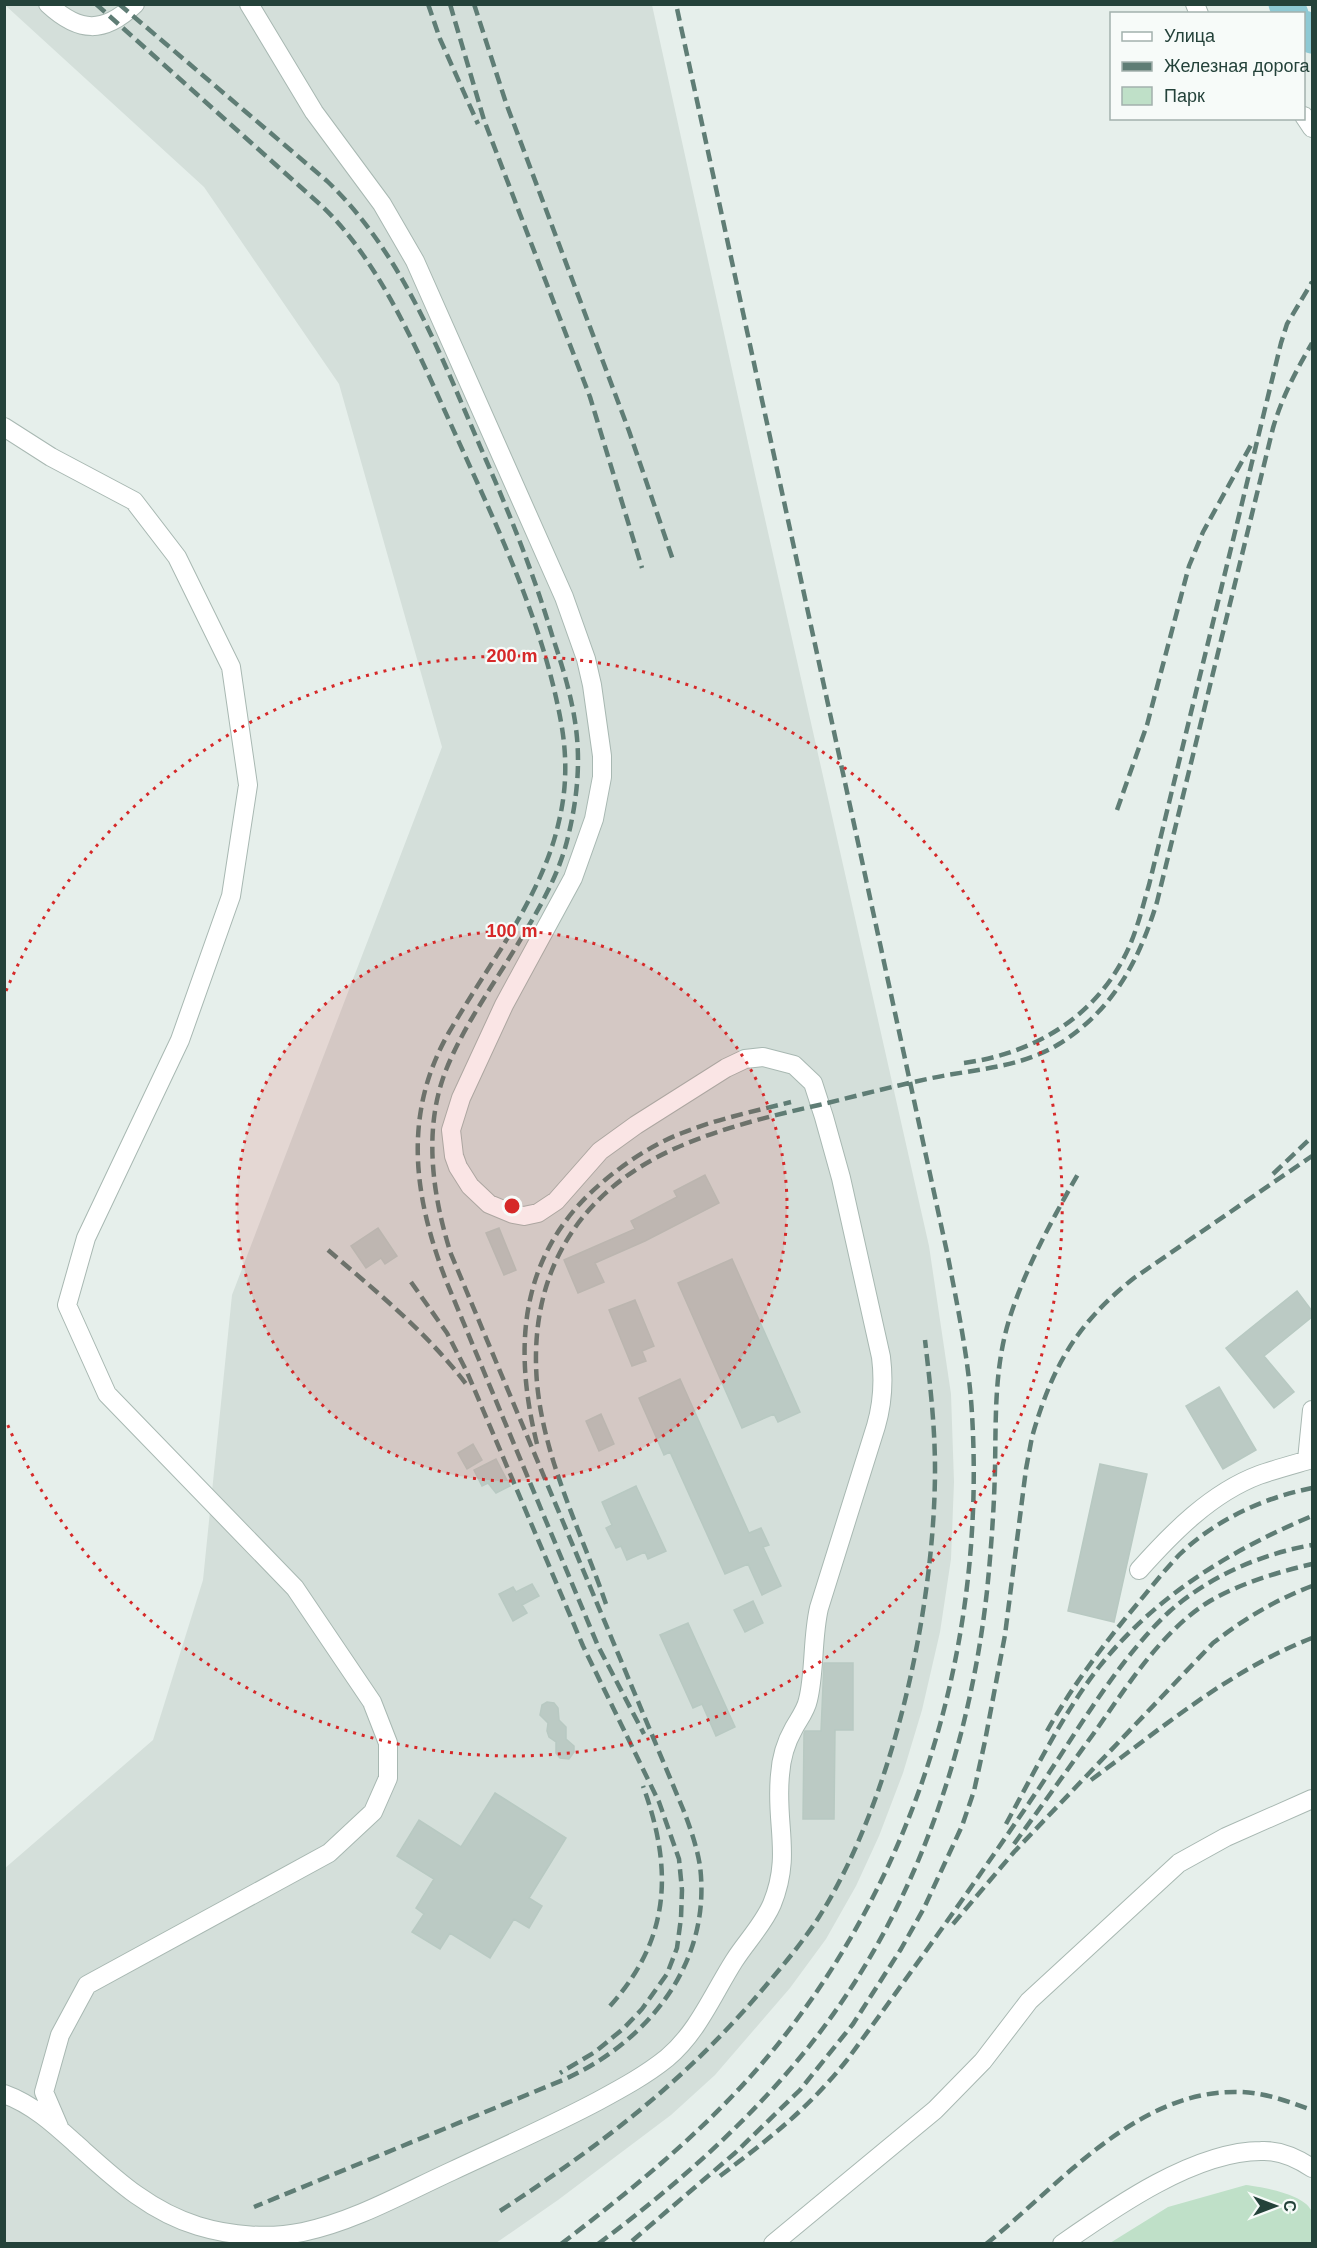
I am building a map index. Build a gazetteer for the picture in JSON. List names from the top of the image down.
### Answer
{
  "legend": ["Улица", "Железная дорога", "Парк"],
  "north": "right",
  "rings": ["200 m", "100 m"]
}
